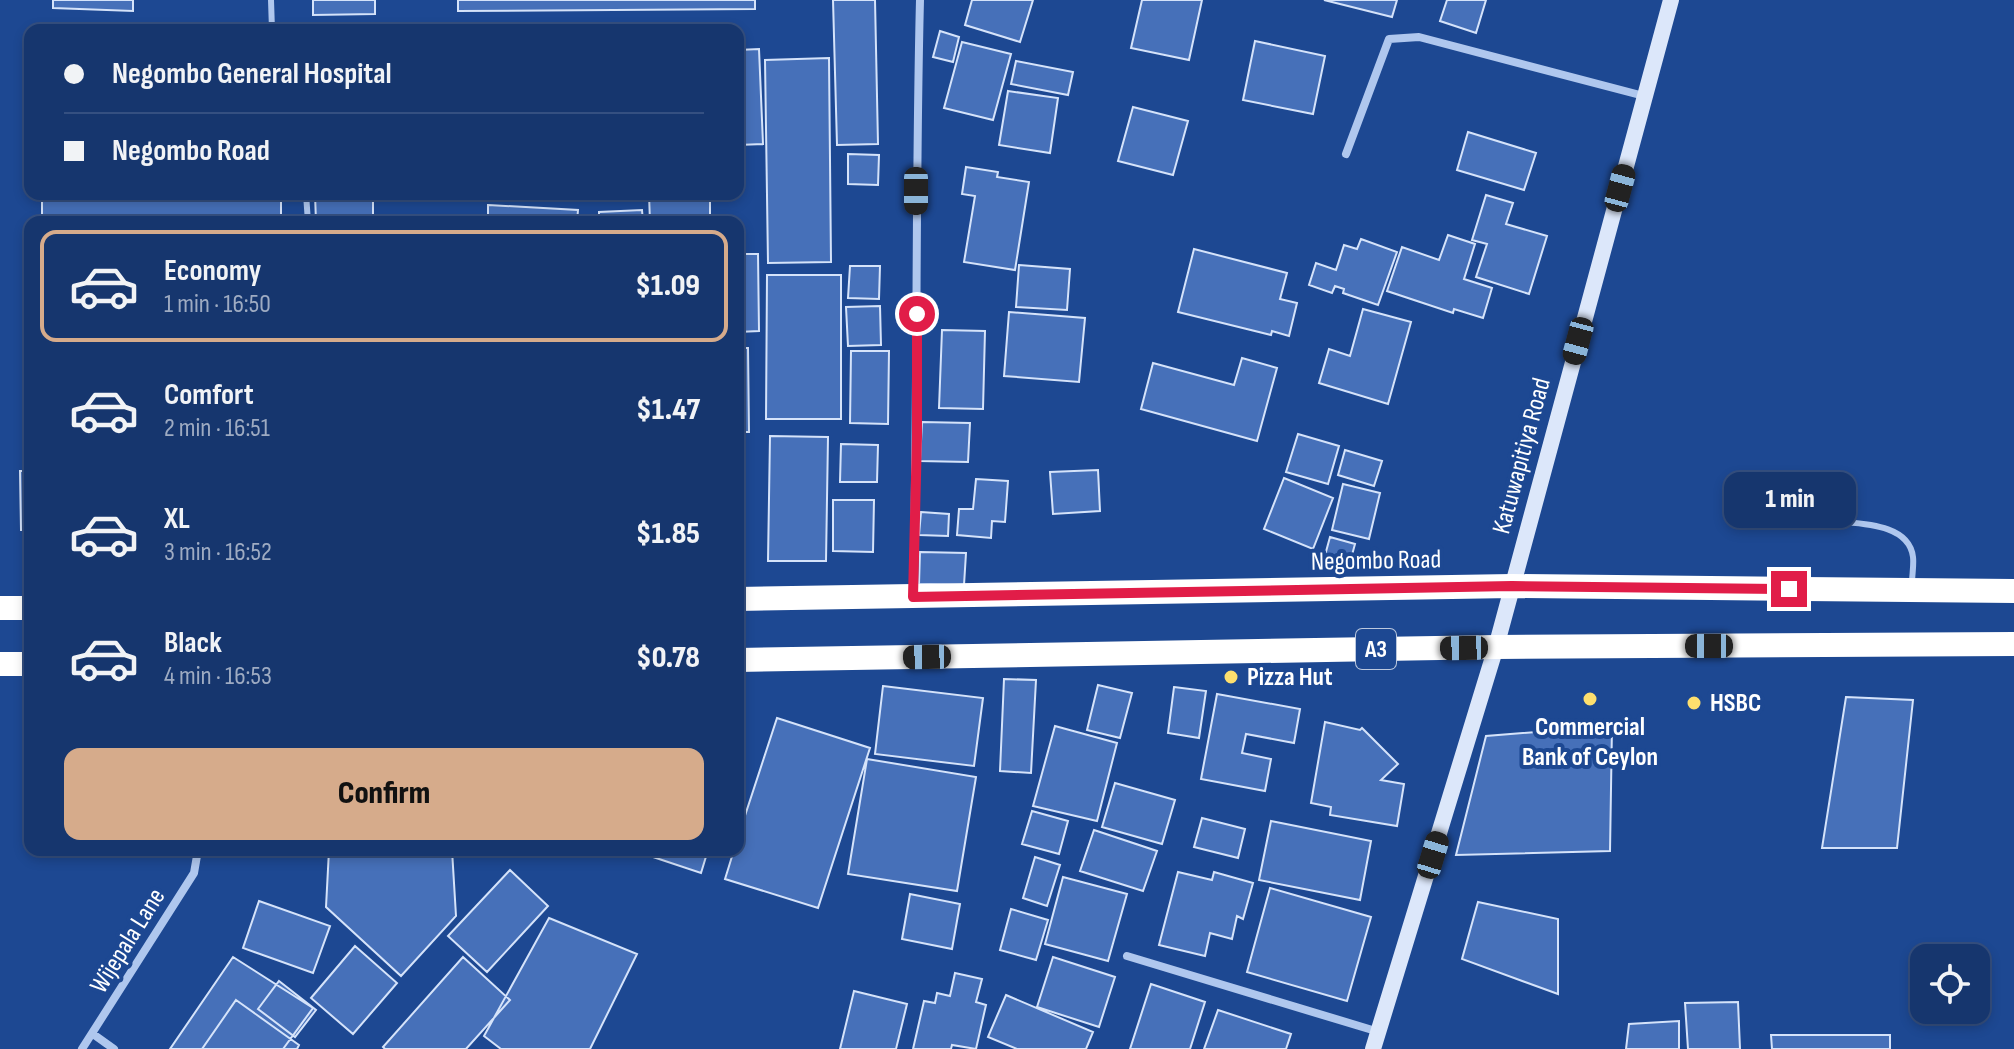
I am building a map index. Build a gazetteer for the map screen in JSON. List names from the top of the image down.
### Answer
{
  "streets": {
    "highway": ["Negombo Road", "A3"],
    "street": ["Katuwapitiya Road", "Wijepala Lane"]
  },
  "crossings": [
    ["Katuwapitiya Road", "Negombo Road"],
    ["Katuwapitiya Road", "A3"]
  ],
  "places": ["Pizza Hut", "Commercial Bank of Ceylon", "HSBC"],
  "page": {
    "banner": ["Negombo General Hospital", "Negombo Road"],
    "list": [
      {
        "name": "Economy",
        "note": "1 min · 16:50",
        "value": "$1.09"
      },
      {
        "name": "Comfort",
        "note": "2 min · 16:51",
        "value": "$1.47"
      },
      {
        "name": "XL",
        "note": "3 min · 16:52",
        "value": "$1.85"
      },
      {
        "name": "Black",
        "note": "4 min · 16:53",
        "value": "$0.78"
      }
    ],
    "bubble": "1 min",
    "buttons": "Confirm"
  }
}
